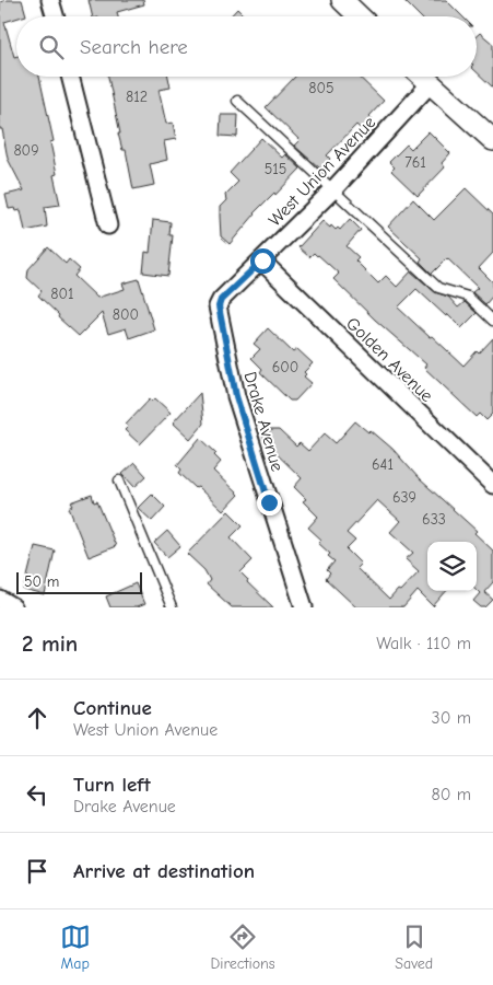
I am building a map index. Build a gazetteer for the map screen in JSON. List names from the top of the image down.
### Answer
{
  "streets": {
    "street": ["West Union Avenue", "Golden Avenue", "Drake Avenue"]
  },
  "crossings": [
    ["West Union Avenue", "Golden Avenue"],
    ["West Union Avenue", "Drake Avenue"]
  ],
  "house_numbers": [
    "805",
    "812",
    "809",
    "761",
    "515",
    "801",
    "800",
    "600",
    "641",
    "639",
    "633"
  ],
  "scale_bar": "50 m",
  "page": {
    "search": "Search here",
    "scale": "50 m",
    "heading": ["2 min", "Walk · 110 m"],
    "list": [
      ["Continue", "West Union Avenue", "30 m"],
      ["Turn left", "Drake Avenue", "80 m"],
      "Arrive at destination"
    ],
    "nav": ["Map", "Directions", "Saved"]
  }
}
